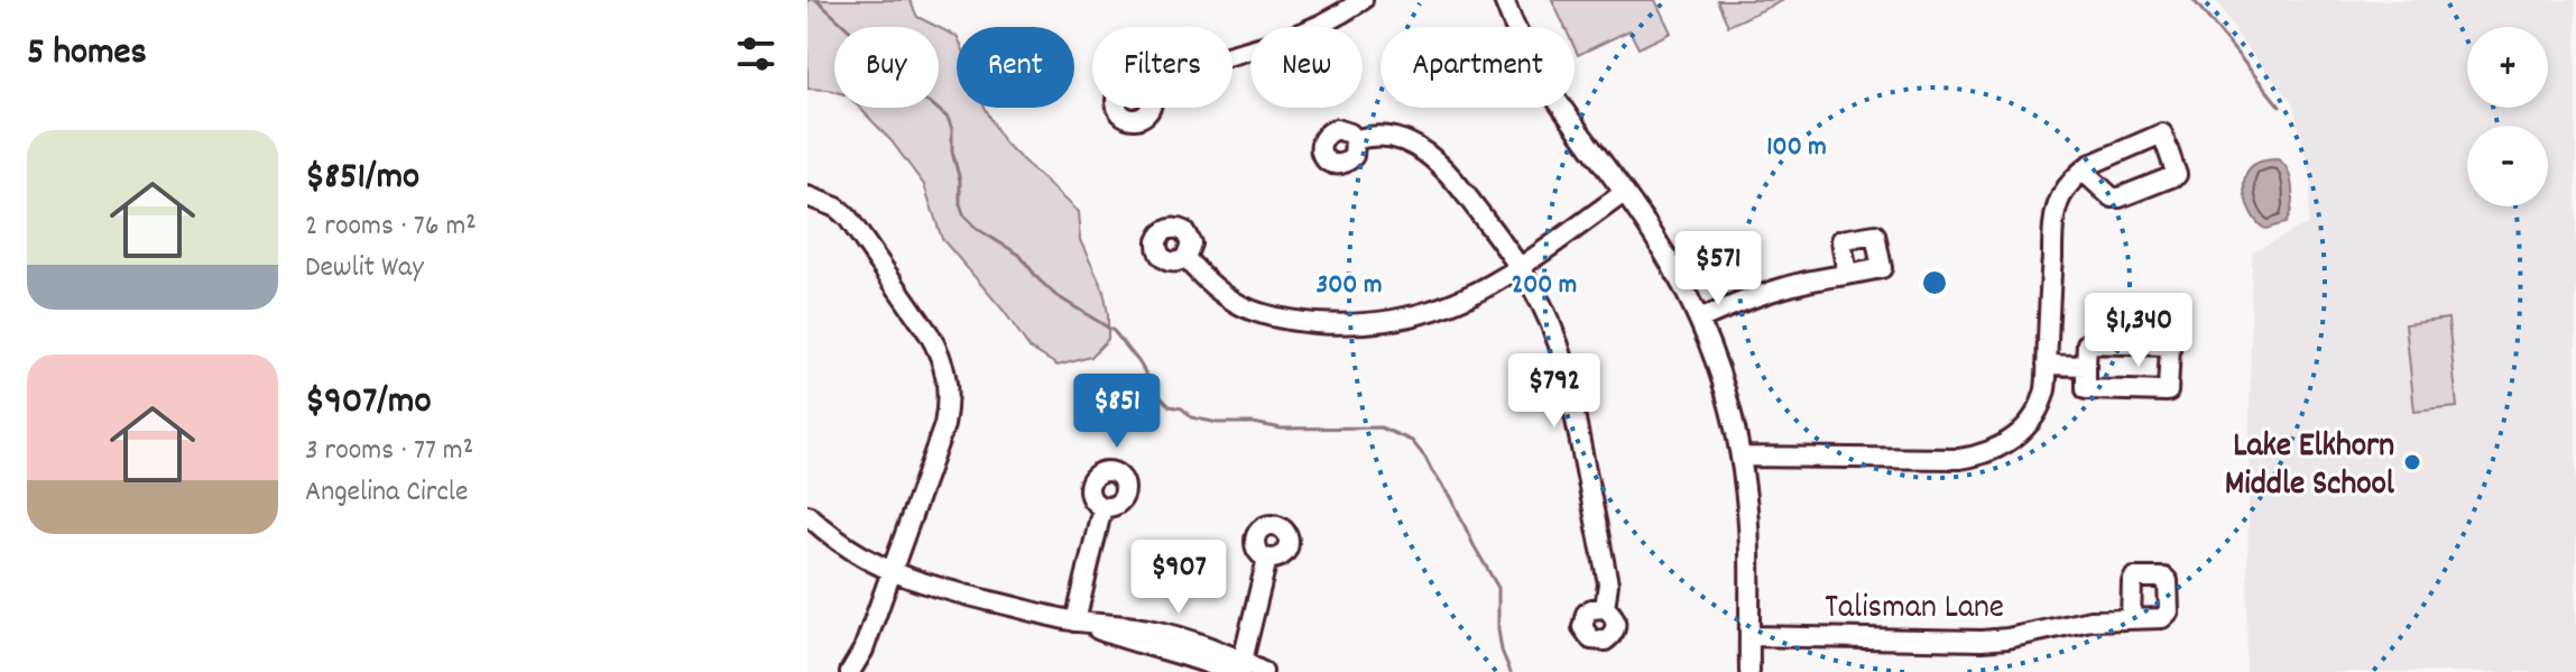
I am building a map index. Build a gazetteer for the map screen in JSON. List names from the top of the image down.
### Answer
{
  "streets": {
    "street": ["Talisman Lane"]
  },
  "places": ["Lake Elkhorn Middle School"],
  "page": {
    "heading": "5 homes",
    "map_buttons": ["+", "−"],
    "chip": [
      "Buy",
      "Rent",
      "Filters",
      "New",
      "Apartment"
    ],
    "list": [
      {
        "name": "$851/mo",
        "note": "2 rooms · 76 m² · Dewlit Way"
      },
      {
        "name": "$907/mo",
        "note": "3 rooms · 77 m² · Angelina Circle"
      }
    ],
    "price": [
      "$571",
      "$1,340",
      "$792",
      "$851",
      "$907"
    ]
  },
  "rings": ["100 m", "200 m", "300 m"]
}
